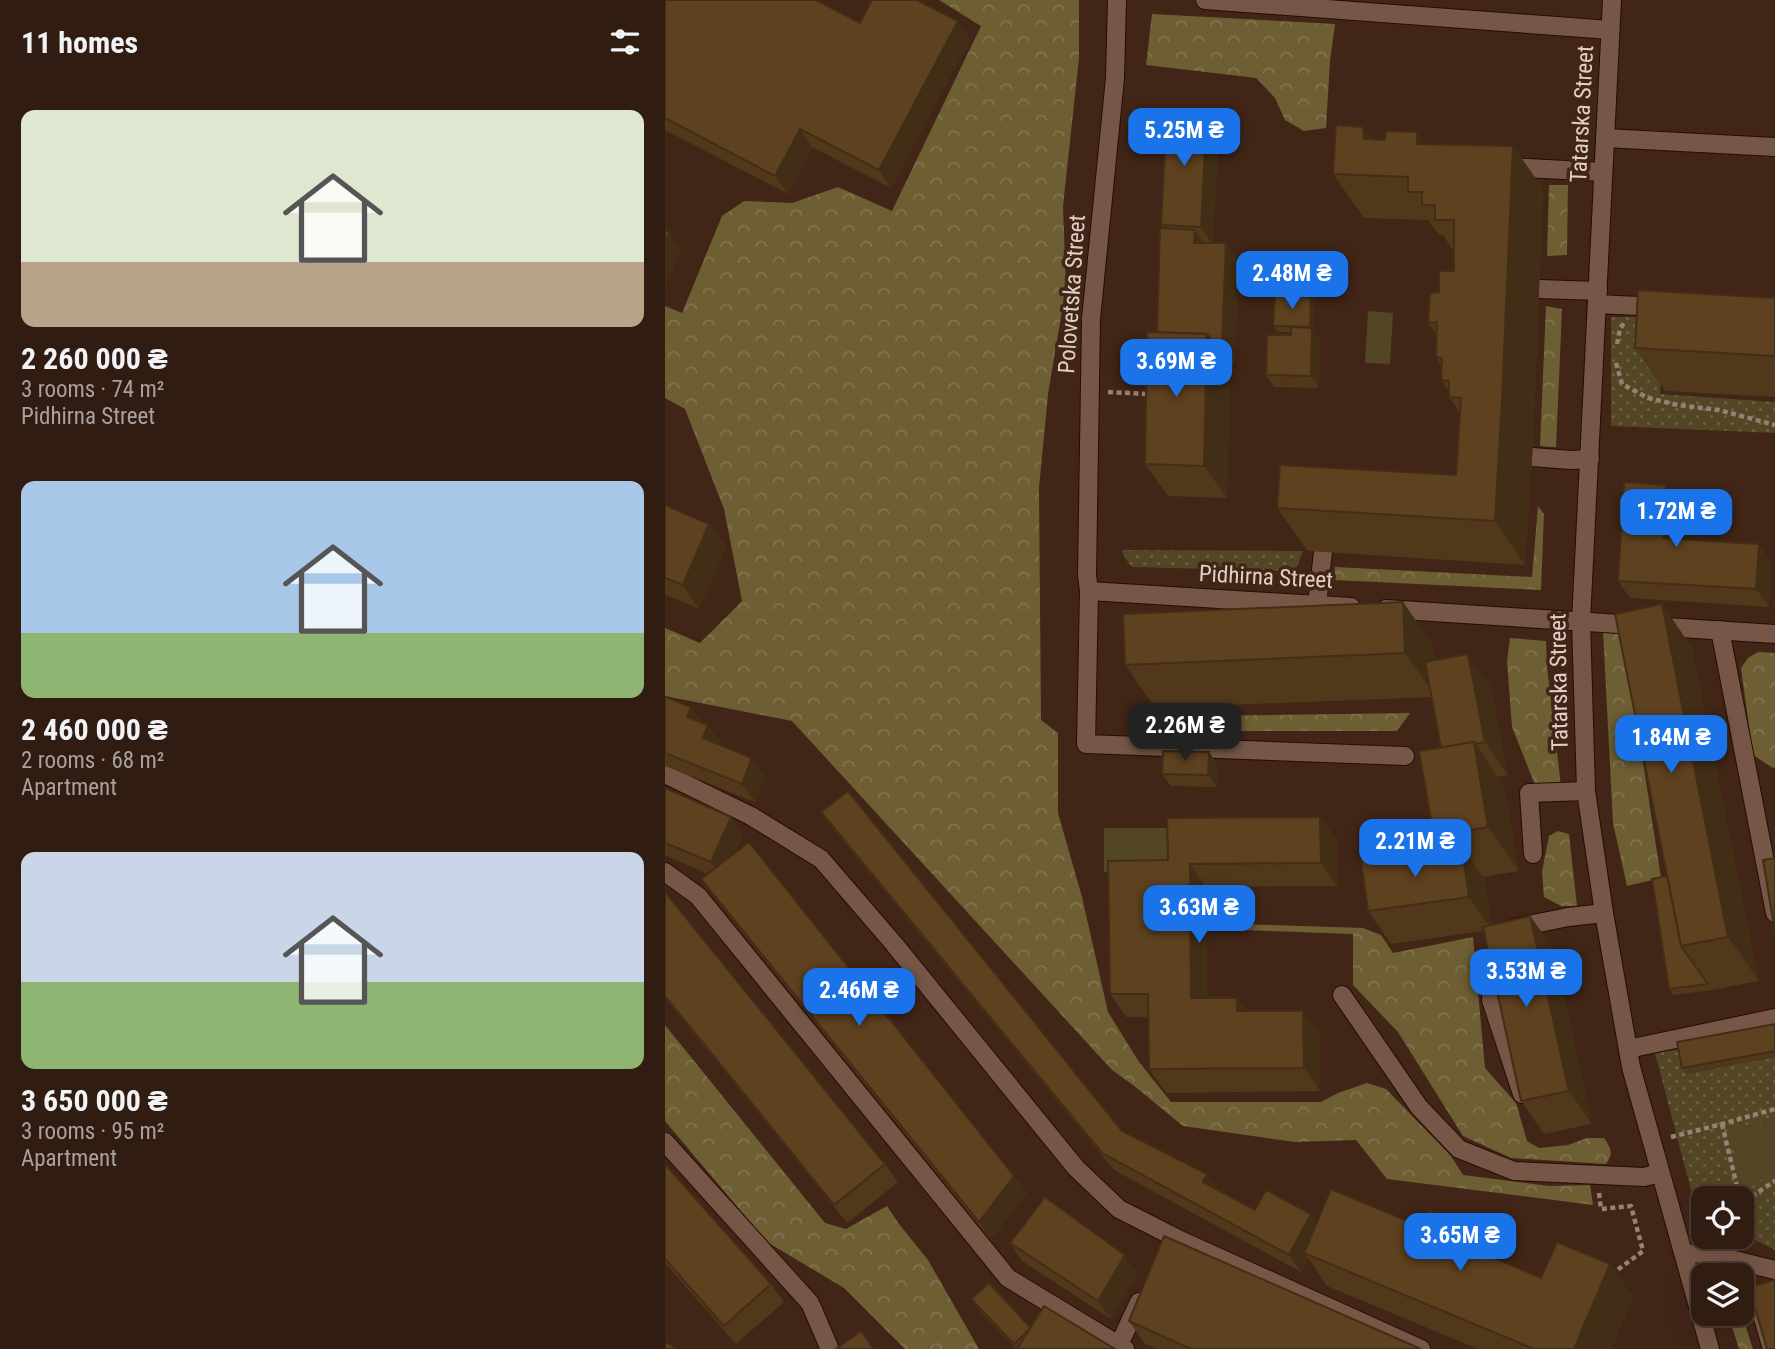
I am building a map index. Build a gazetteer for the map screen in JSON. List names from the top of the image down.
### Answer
{
  "streets": {
    "street": ["Tatarska Street", "Polovetska Street", "Pidhirna Street"]
  },
  "crossings": [
    ["Tatarska Street", "Pidhirna Street"],
    ["Polovetska Street", "Pidhirna Street"]
  ],
  "page": {
    "heading": "11 homes",
    "list": [
      {
        "name": "2 260 000 ₴",
        "note": "3 rooms · 74 m² · Pidhirna Street"
      },
      {
        "name": "2 460 000 ₴",
        "note": "2 rooms · 68 m² · Apartment"
      },
      {
        "name": "3 650 000 ₴",
        "note": "3 rooms · 95 m² · Apartment"
      }
    ],
    "price": [
      "5.25M ₴",
      "2.48M ₴",
      "3.69M ₴",
      "1.72M ₴",
      "2.26M ₴",
      "1.84M ₴",
      "2.21M ₴",
      "3.63M ₴",
      "3.53M ₴",
      "2.46M ₴",
      "3.65M ₴"
    ]
  }
}
